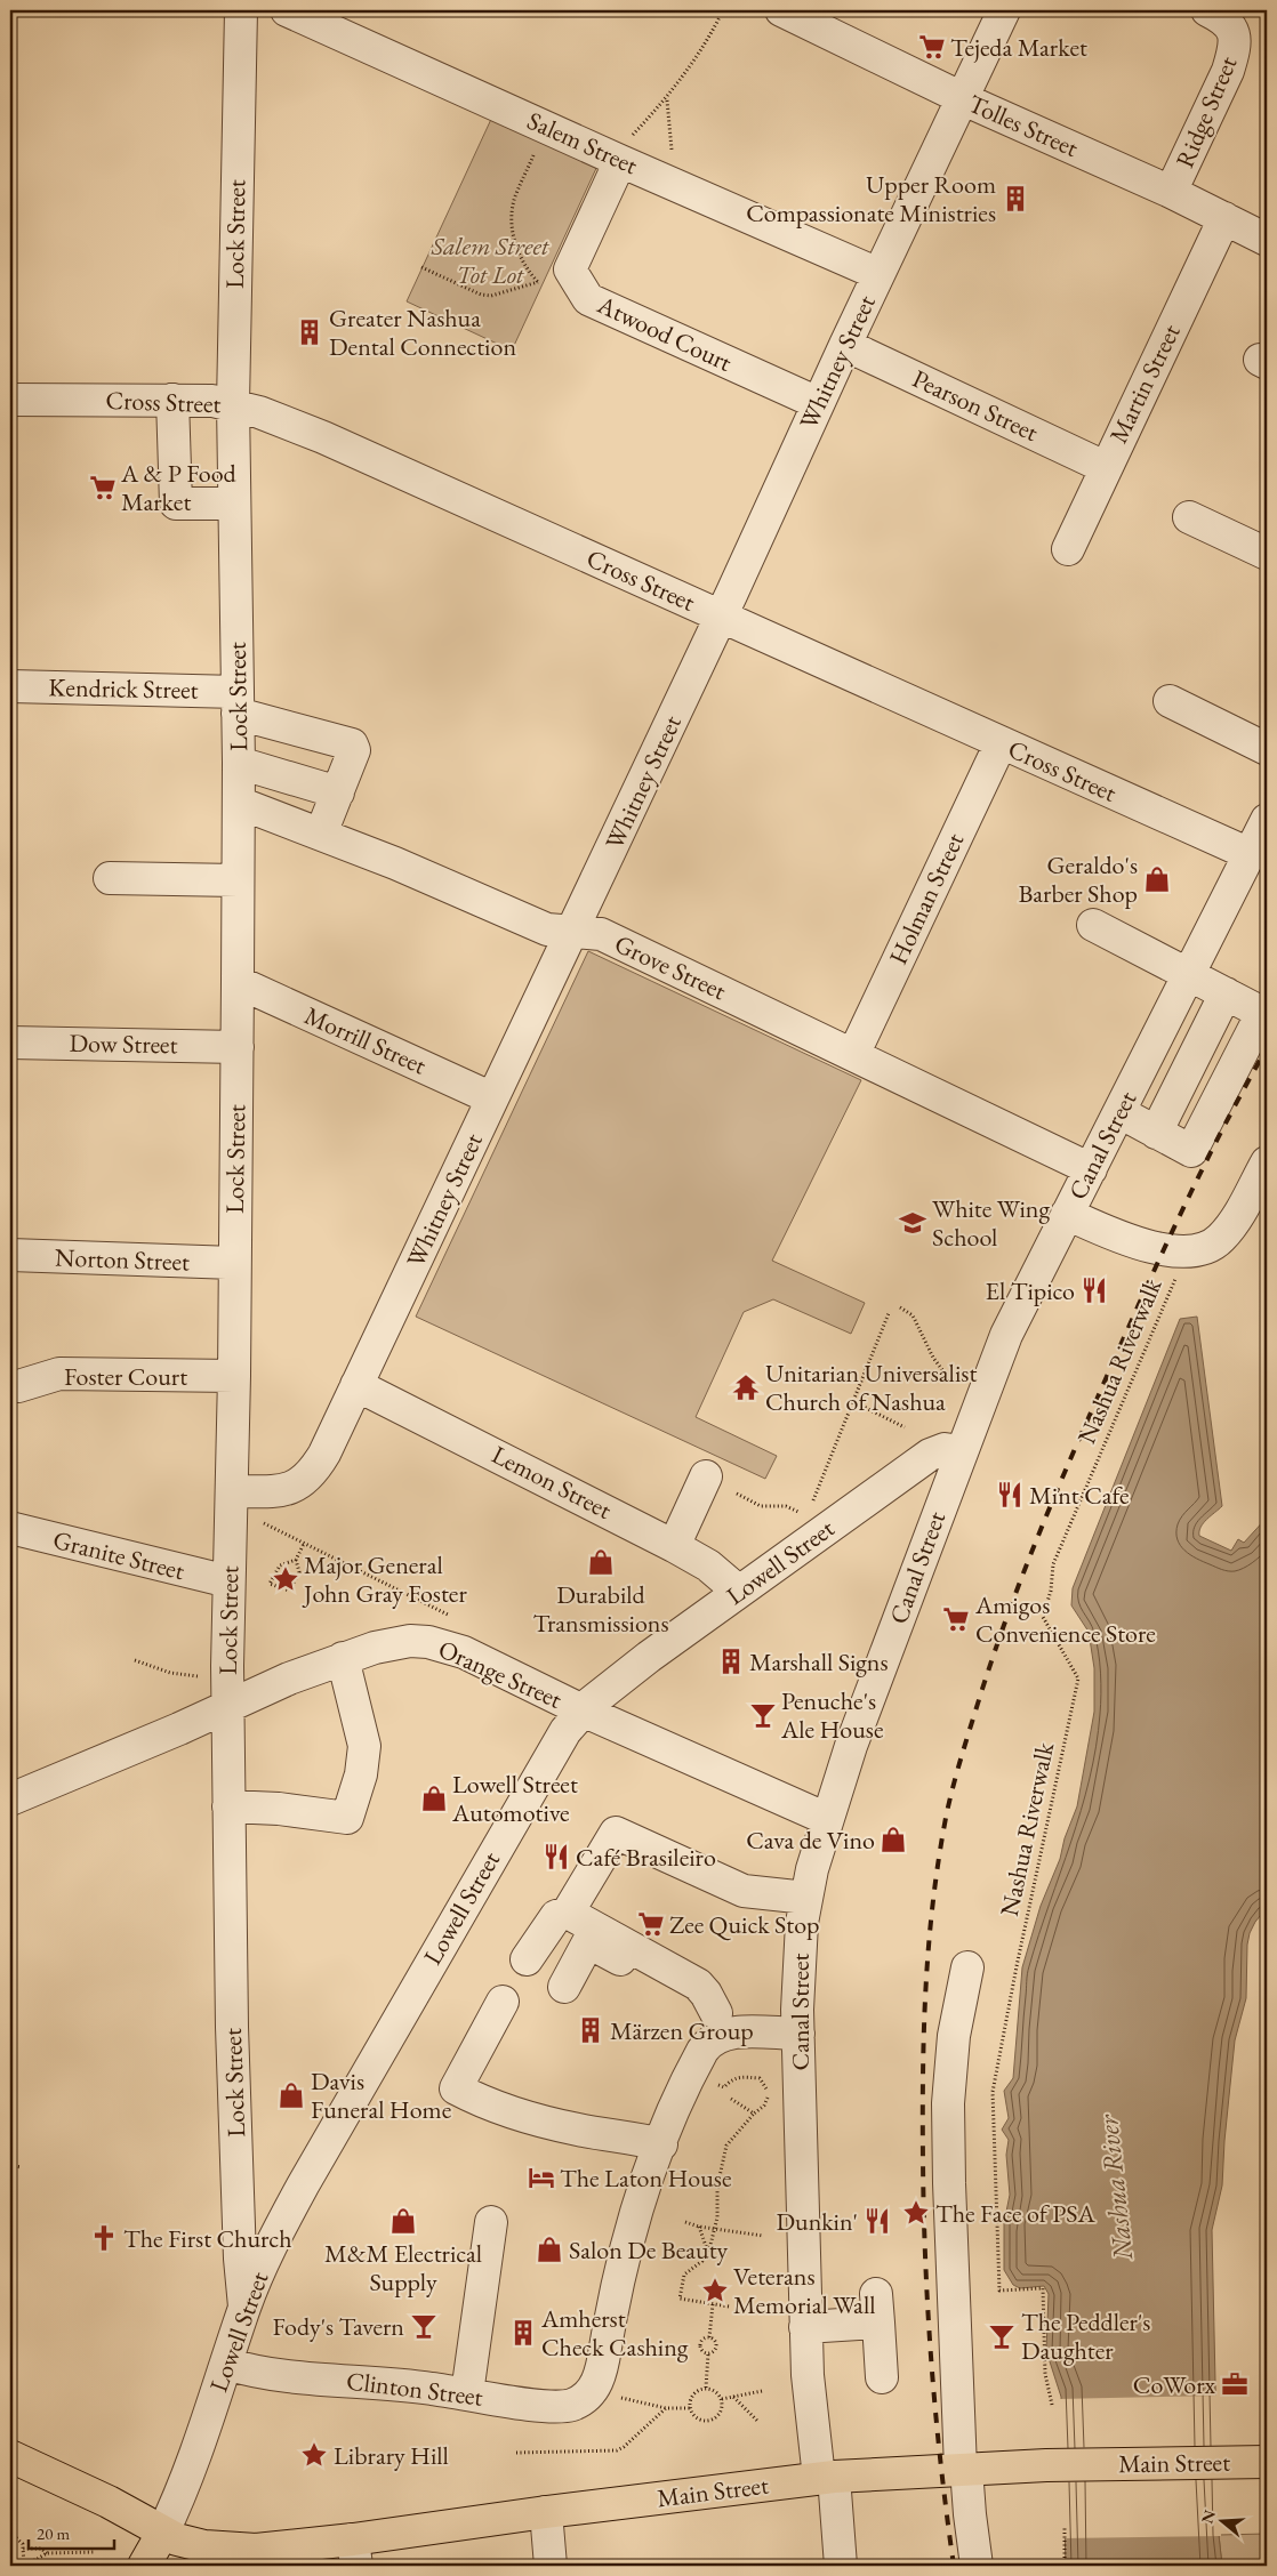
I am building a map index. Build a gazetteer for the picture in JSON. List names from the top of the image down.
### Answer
{
  "streets": {
    "main road": ["Main Street"],
    "street": [
      "Ridge Street",
      "Tolles Street",
      "Salem Street",
      "Lock Street",
      "Atwood Court",
      "Whitney Street",
      "Martin Street",
      "Cross Street",
      "Pearson Street",
      "Kendrick Street",
      "Holman Street",
      "Grove Street",
      "Morrill Street",
      "Dow Street",
      "Canal Street",
      "Norton Street",
      "Foster Court",
      "Lemon Street",
      "Granite Street",
      "Lowell Street",
      "Orange Street",
      "Clinton Street"
    ],
    "path": ["Nashua Riverwalk"]
  },
  "crossings": [
    ["Ridge Street", "Tolles Street"],
    ["Tolles Street", "Whitney Street"],
    ["Tolles Street", "Martin Street"],
    ["Salem Street", "Atwood Court"],
    ["Salem Street", "Whitney Street"],
    ["Lock Street", "Whitney Street"],
    ["Lock Street", "Cross Street"],
    ["Lock Street", "Kendrick Street"],
    ["Lock Street", "Grove Street"],
    ["Lock Street", "Morrill Street"],
    ["Lock Street", "Dow Street"],
    ["Lock Street", "Norton Street"],
    ["Lock Street", "Foster Court"],
    ["Lock Street", "Granite Street"],
    ["Lock Street", "Lowell Street"],
    ["Lock Street", "Orange Street"],
    ["Atwood Court", "Whitney Street"],
    ["Whitney Street", "Cross Street"],
    ["Whitney Street", "Pearson Street"],
    ["Whitney Street", "Grove Street"],
    ["Whitney Street", "Morrill Street"],
    ["Whitney Street", "Lemon Street"],
    ["Martin Street", "Pearson Street"],
    ["Cross Street", "Holman Street"],
    ["Cross Street", "Canal Street"],
    ["Holman Street", "Grove Street"],
    ["Grove Street", "Canal Street"],
    ["Canal Street", "Lowell Street"],
    ["Canal Street", "Orange Street"],
    ["Canal Street", "Main Street"],
    ["Lemon Street", "Lowell Street"],
    ["Lowell Street", "Orange Street"],
    ["Lowell Street", "Clinton Street"],
    ["Lowell Street", "Main Street"]
  ],
  "water": ["Nashua River"],
  "parks": ["Salem Street Tot Lot"],
  "places": {
    "supermarket": [
      "Tejeda Market",
      "A & P Food Market",
      "Amigos Convenience Store",
      "Zee Quick Stop"
    ],
    "building": [
      "Upper Room Compassionate Ministries",
      "Greater Nashua Dental Connection",
      "Marshall Signs",
      "Märzen Group",
      "Amherst Check Cashing"
    ],
    "shop": [
      "Geraldo's Barber Shop",
      "Durabild Transmissions",
      "Lowell Street Automotive",
      "Cava de Vino",
      "Davis Funeral Home",
      "M&M Electrical Supply",
      "Salon De Beauty"
    ],
    "school or university": ["White Wing School"],
    "restaurant": [
      "El Tipico",
      "Mint Cafe",
      "Café Brasileiro",
      "Dunkin'"
    ],
    "temple": ["Unitarian Universalist Church of Nashua"],
    "place": [
      "Major General John Gray Foster",
      "The Face of PSA",
      "Veterans Memorial Wall",
      "Library Hill"
    ],
    "bar": ["Penuche's Ale House", "Fody's Tavern", "The Peddler's Daughter"],
    "hotel": ["The Laton House"],
    "church": ["The First Church"],
    "office": ["CoWorx"]
  },
  "scale_bar": "20 m",
  "north": "left"
}
